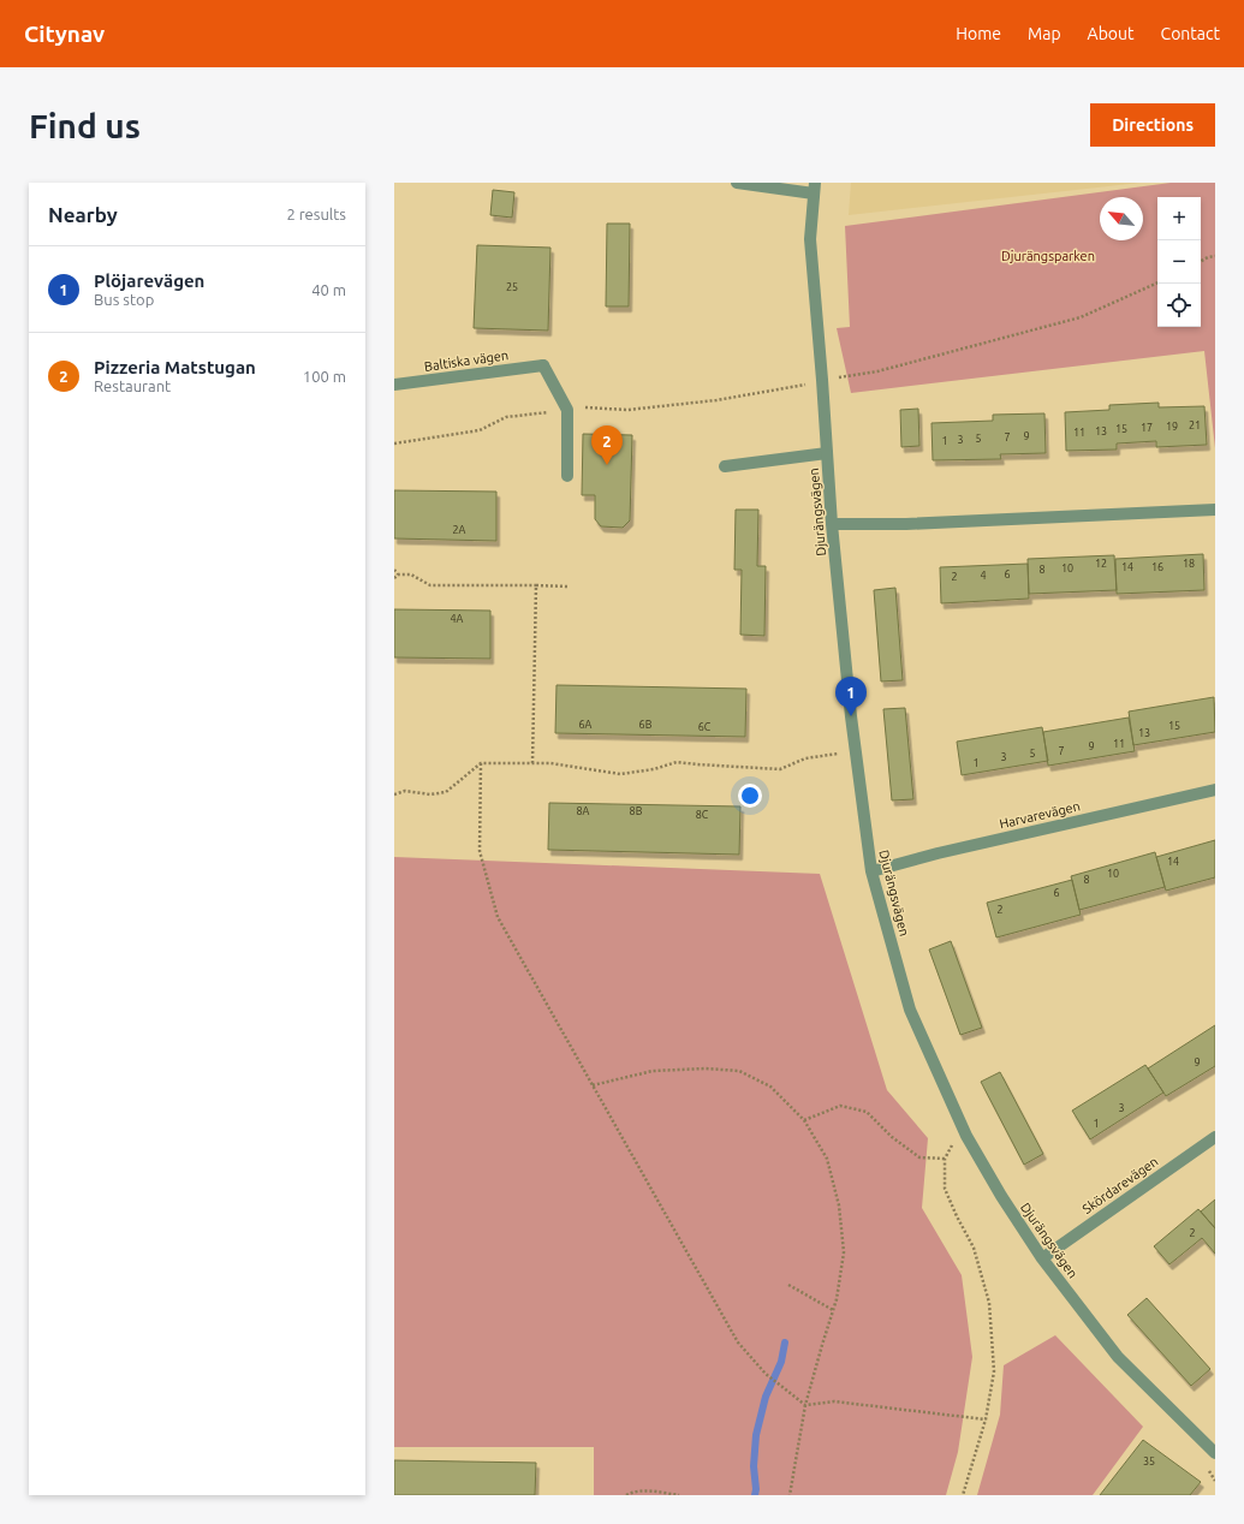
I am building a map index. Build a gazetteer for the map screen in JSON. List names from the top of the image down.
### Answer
{
  "streets": {
    "street": [
      "Baltiska vägen",
      "Djurängsvägen",
      "Harvarevägen",
      "Skördarevägen"
    ]
  },
  "crossings": [
    ["Djurängsvägen", "Harvarevägen"],
    ["Djurängsvägen", "Skördarevägen"]
  ],
  "parks": ["Djurängsparken"],
  "house_numbers": [
    "25",
    "21",
    "19",
    "17",
    "15",
    "13",
    "11",
    "9",
    "7",
    "5",
    "3",
    "1",
    "2A",
    "12",
    "18",
    "14",
    "16",
    "10",
    "8",
    "6",
    "4",
    "2",
    "4A",
    "6A",
    "6B",
    "15",
    "6C",
    "13",
    "11",
    "9",
    "7",
    "5",
    "3",
    "1",
    "8A",
    "8B",
    "8C",
    "14",
    "10",
    "8",
    "6",
    "2",
    "9",
    "3",
    "1",
    "2",
    "35"
  ],
  "north": "top left",
  "page": {
    "header": "Citynav",
    "nav": [
      "Home",
      "Map",
      "About",
      "Contact"
    ],
    "buttons": "Directions",
    "title": "Find us",
    "heading": ["Nearby", "2 results"],
    "map_buttons": ["+", "−"],
    "list": [
      {
        "mark": "1",
        "name": "Plöjarevägen",
        "note": "Bus stop",
        "value": "40 m"
      },
      {
        "mark": "2",
        "name": "Pizzeria Matstugan",
        "note": "Restaurant",
        "value": "100 m"
      }
    ],
    "pins": ["2", "1"]
  }
}
